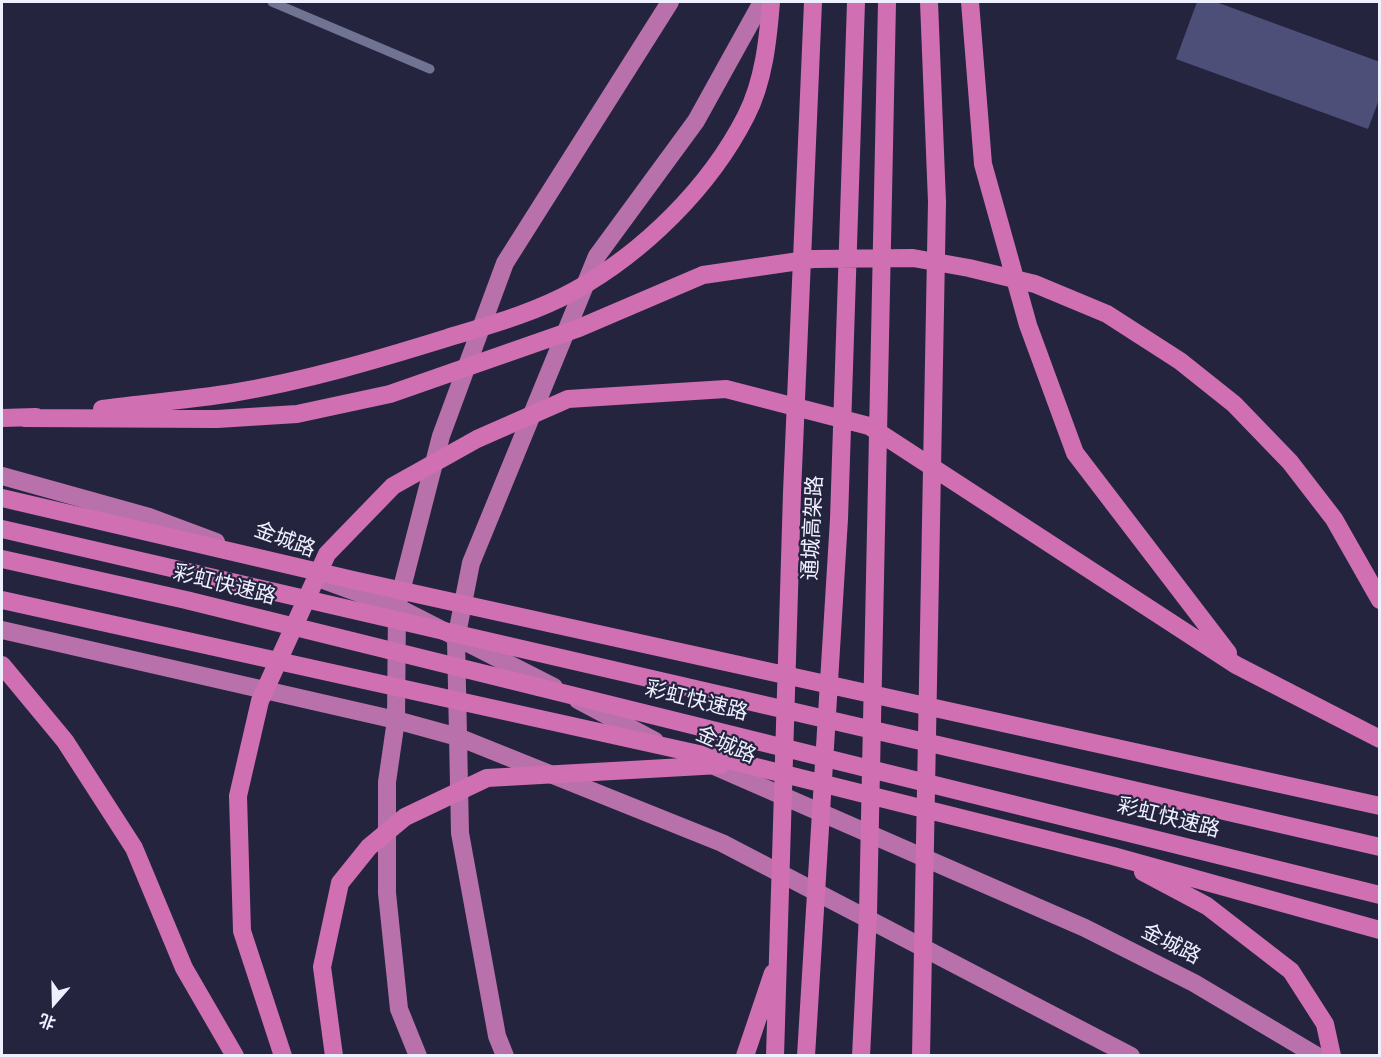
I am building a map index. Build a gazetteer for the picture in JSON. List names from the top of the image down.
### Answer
{
  "streets": {
    "highway": ["通城高架路", "彩虹快速路"],
    "main road": ["金城路"]
  },
  "north": "bottom"
}
